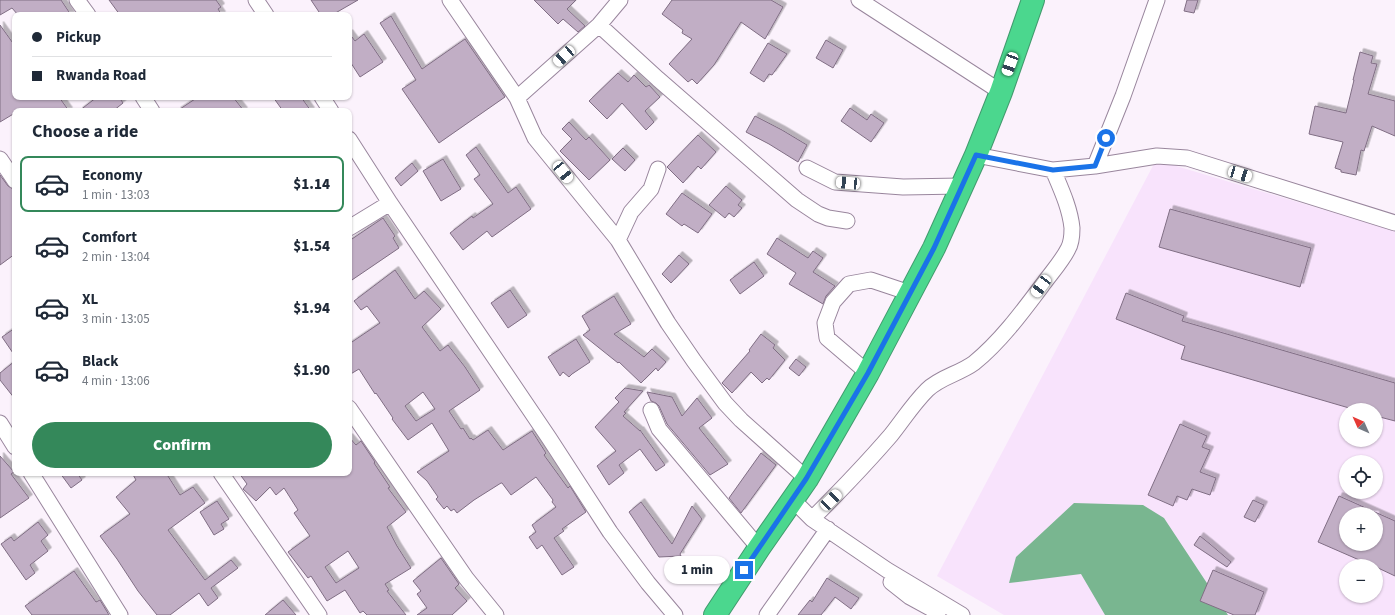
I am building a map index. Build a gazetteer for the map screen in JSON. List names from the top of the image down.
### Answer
{
  "north": "top left",
  "page": {
    "banner": ["Pickup", "Rwanda Road"],
    "heading": "Choose a ride",
    "list": [
      {
        "name": "Economy",
        "note": "1 min · 13:03",
        "value": "$1.14"
      },
      {
        "name": "Comfort",
        "note": "2 min · 13:04",
        "value": "$1.54"
      },
      {
        "name": "XL",
        "note": "3 min · 13:05",
        "value": "$1.94"
      },
      {
        "name": "Black",
        "note": "4 min · 13:06",
        "value": "$1.90"
      }
    ],
    "map_buttons": ["+", "−"],
    "buttons": "Confirm",
    "bubble": "1 min"
  }
}
